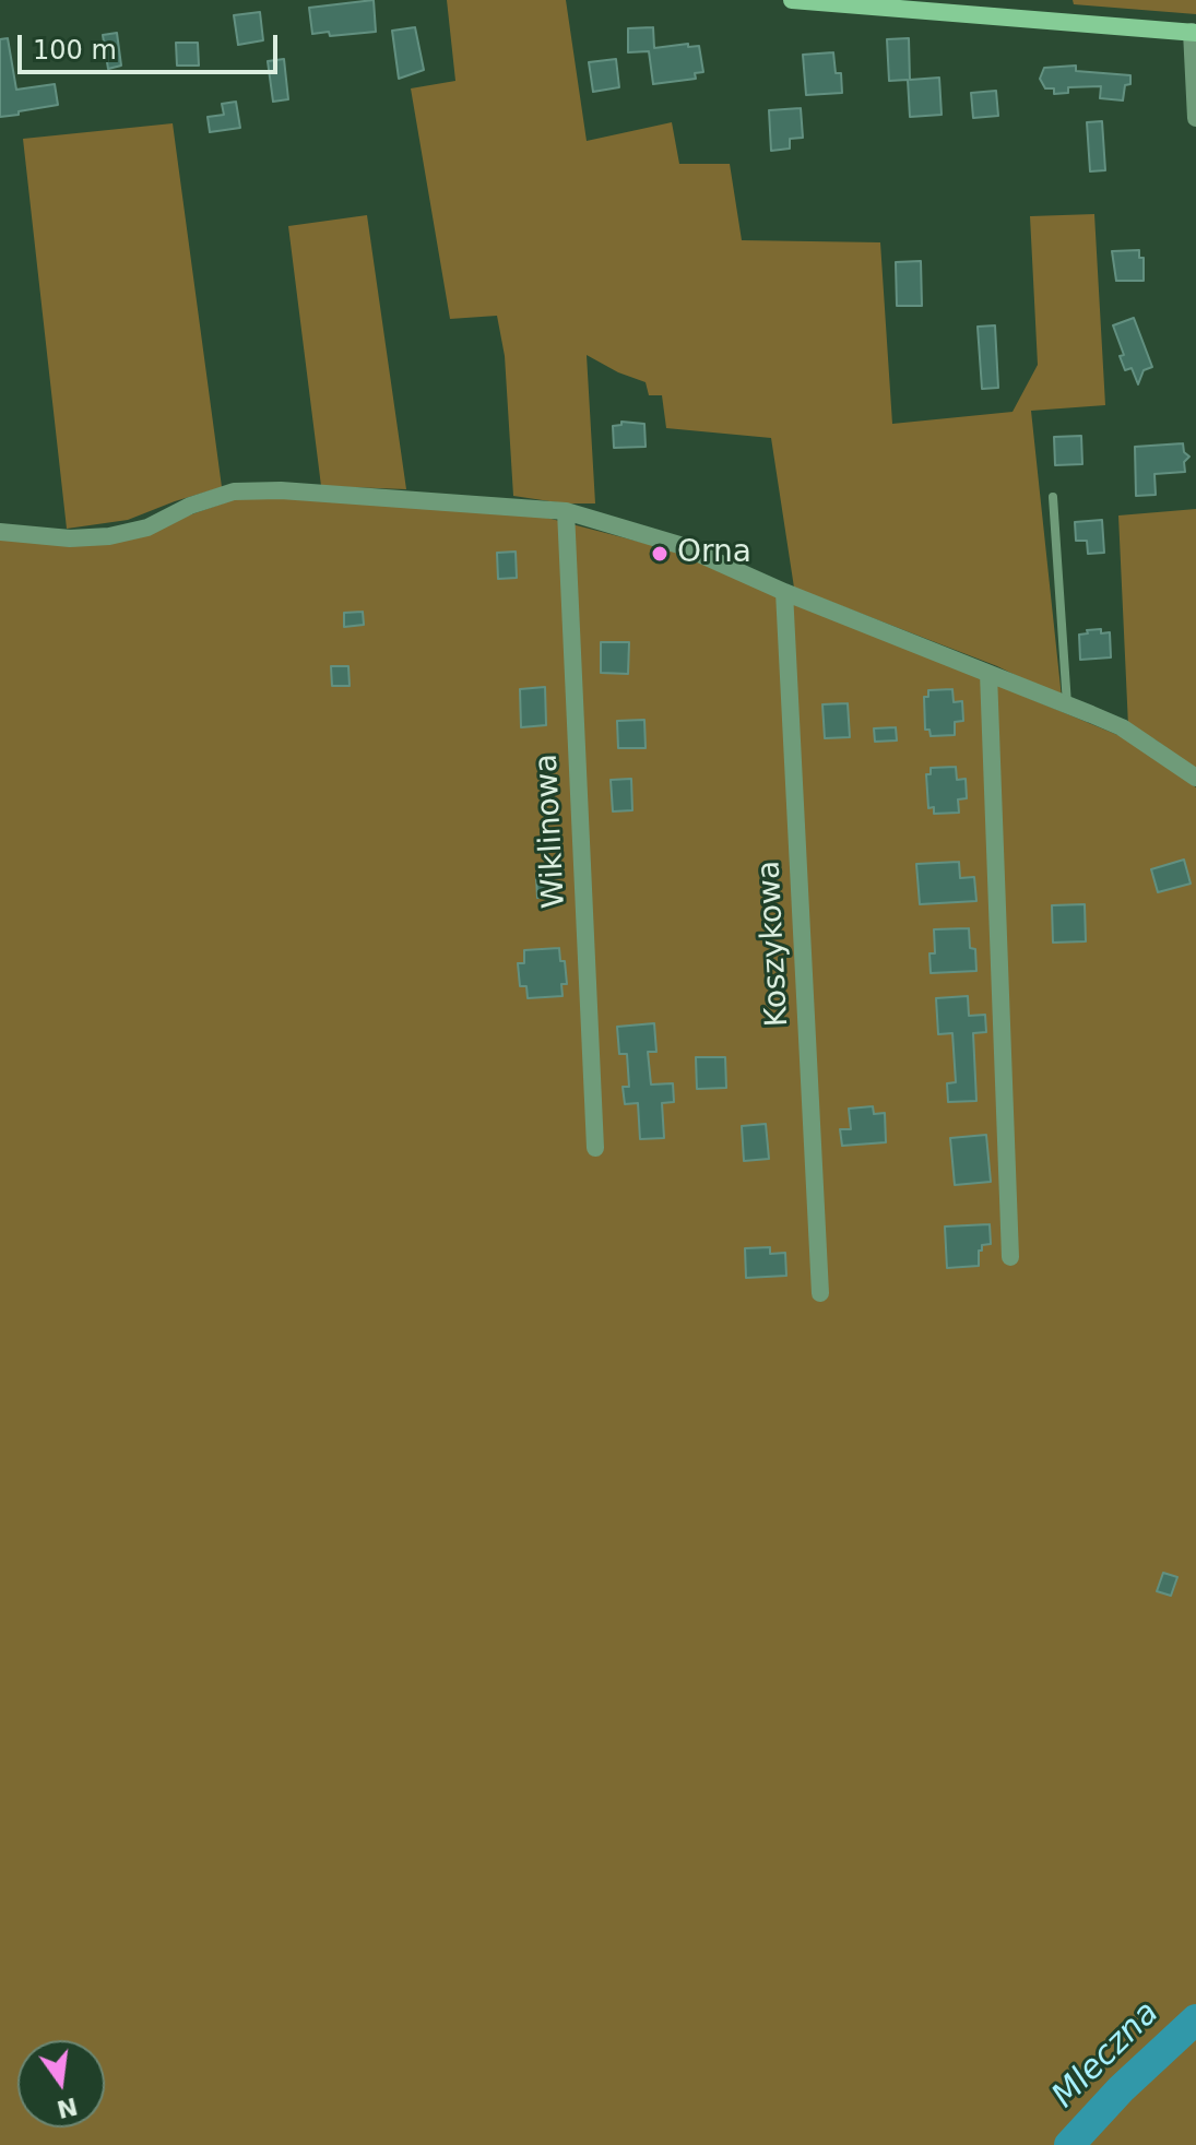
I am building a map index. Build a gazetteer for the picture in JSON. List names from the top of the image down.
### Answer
{
  "streets": {
    "street": ["Wiklinowa", "Koszykowa"]
  },
  "water": ["Mleczna"],
  "places": ["Orna"],
  "scale_bar": "100 m",
  "north": "bottom"
}
